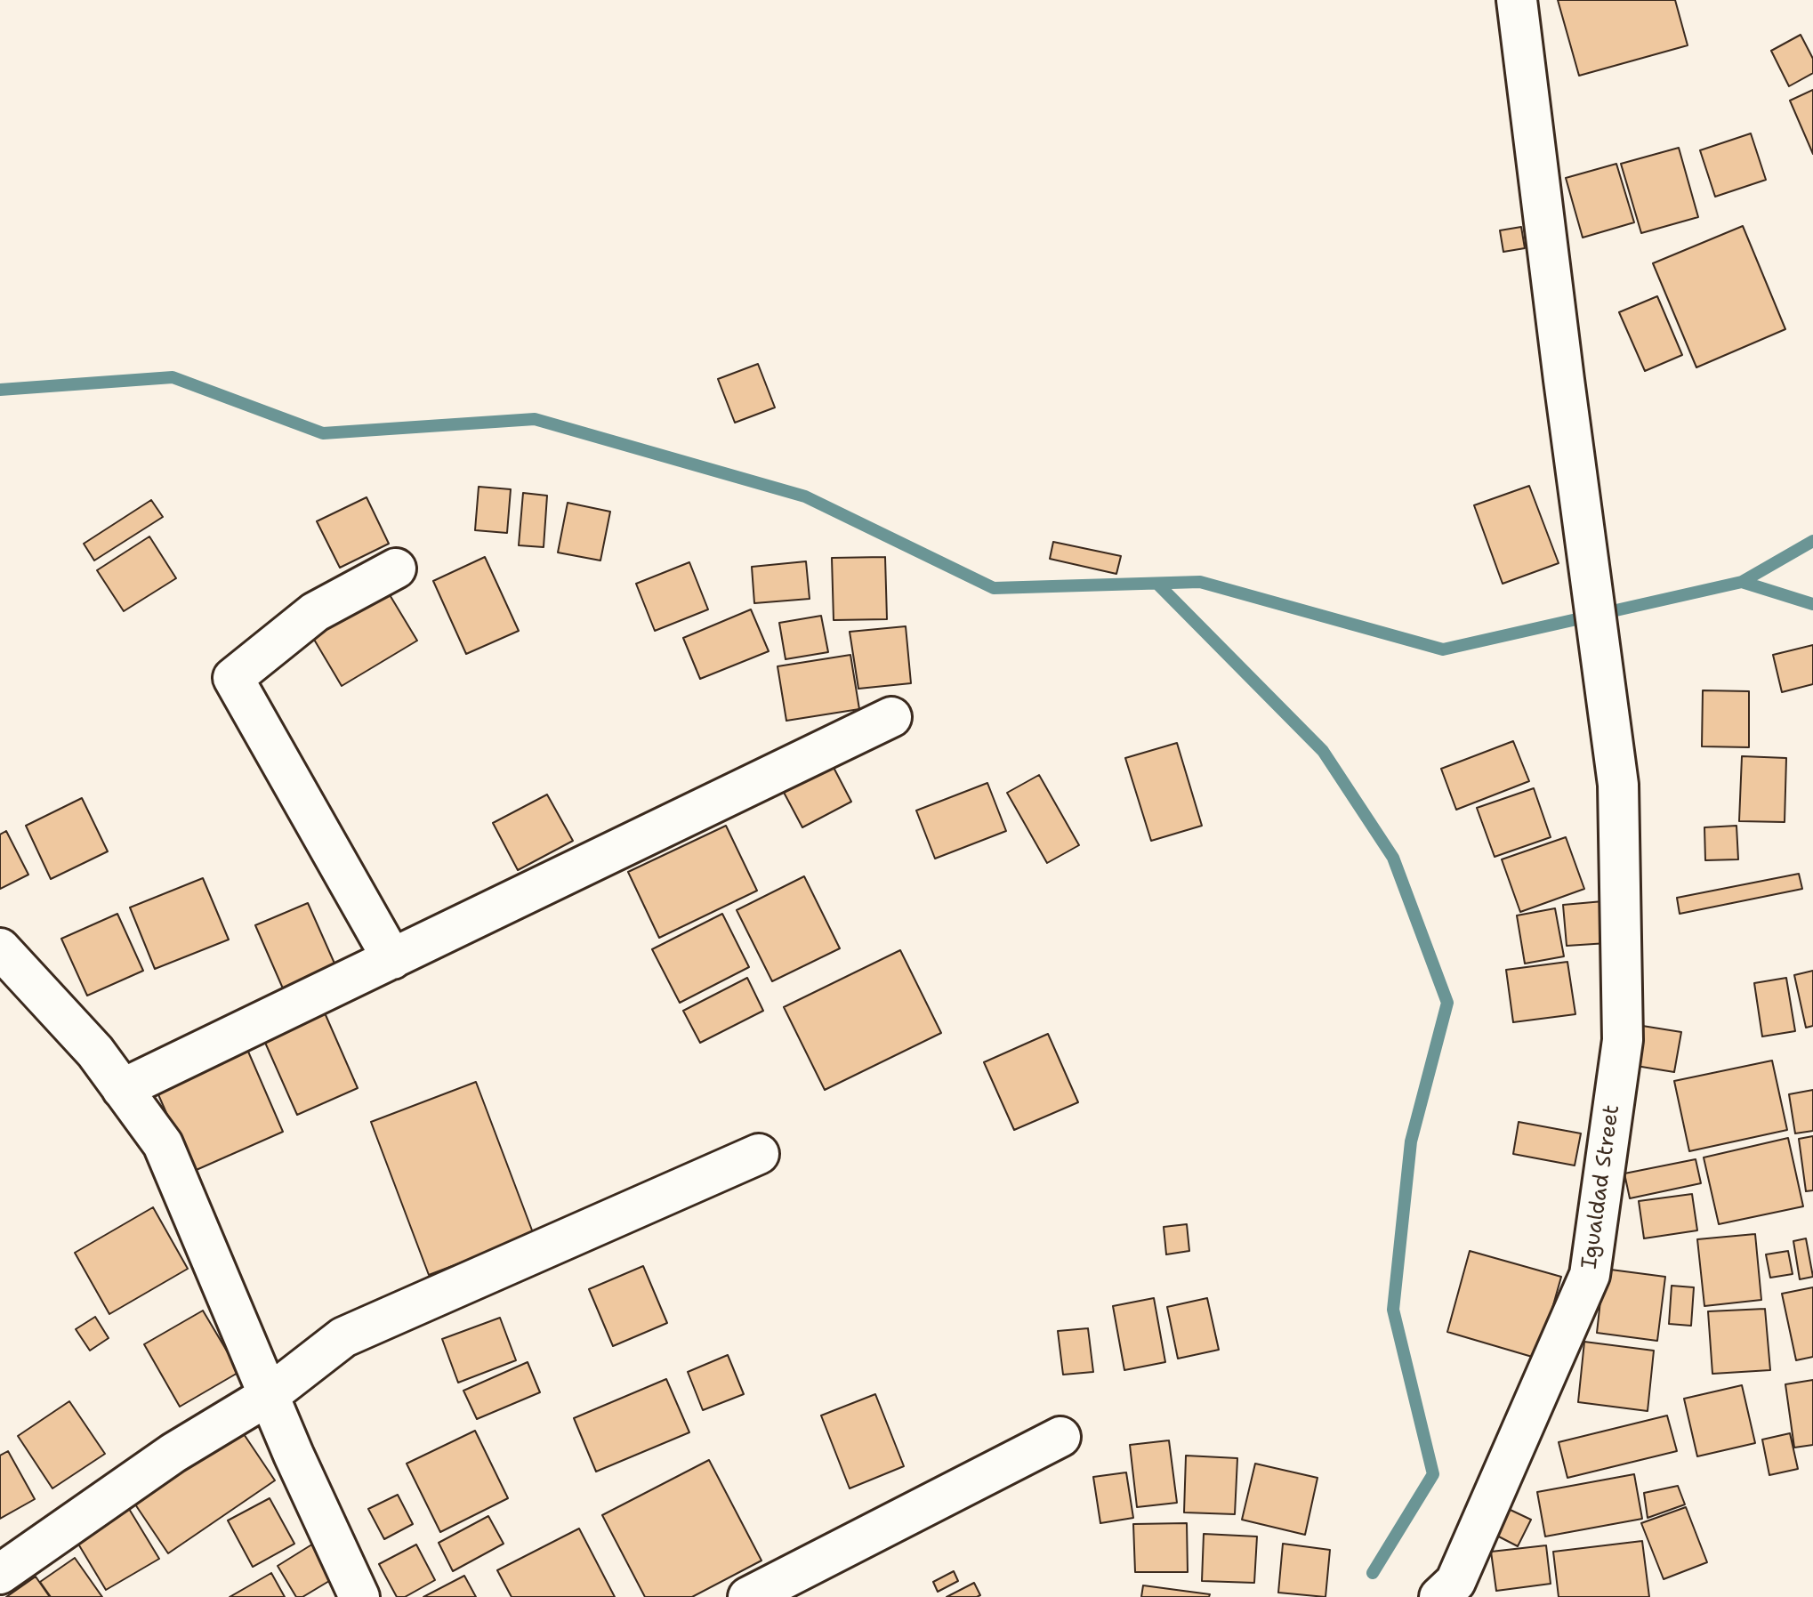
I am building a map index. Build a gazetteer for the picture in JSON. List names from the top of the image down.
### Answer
{
  "streets": {
    "street": ["Igualdad Street"]
  }
}
